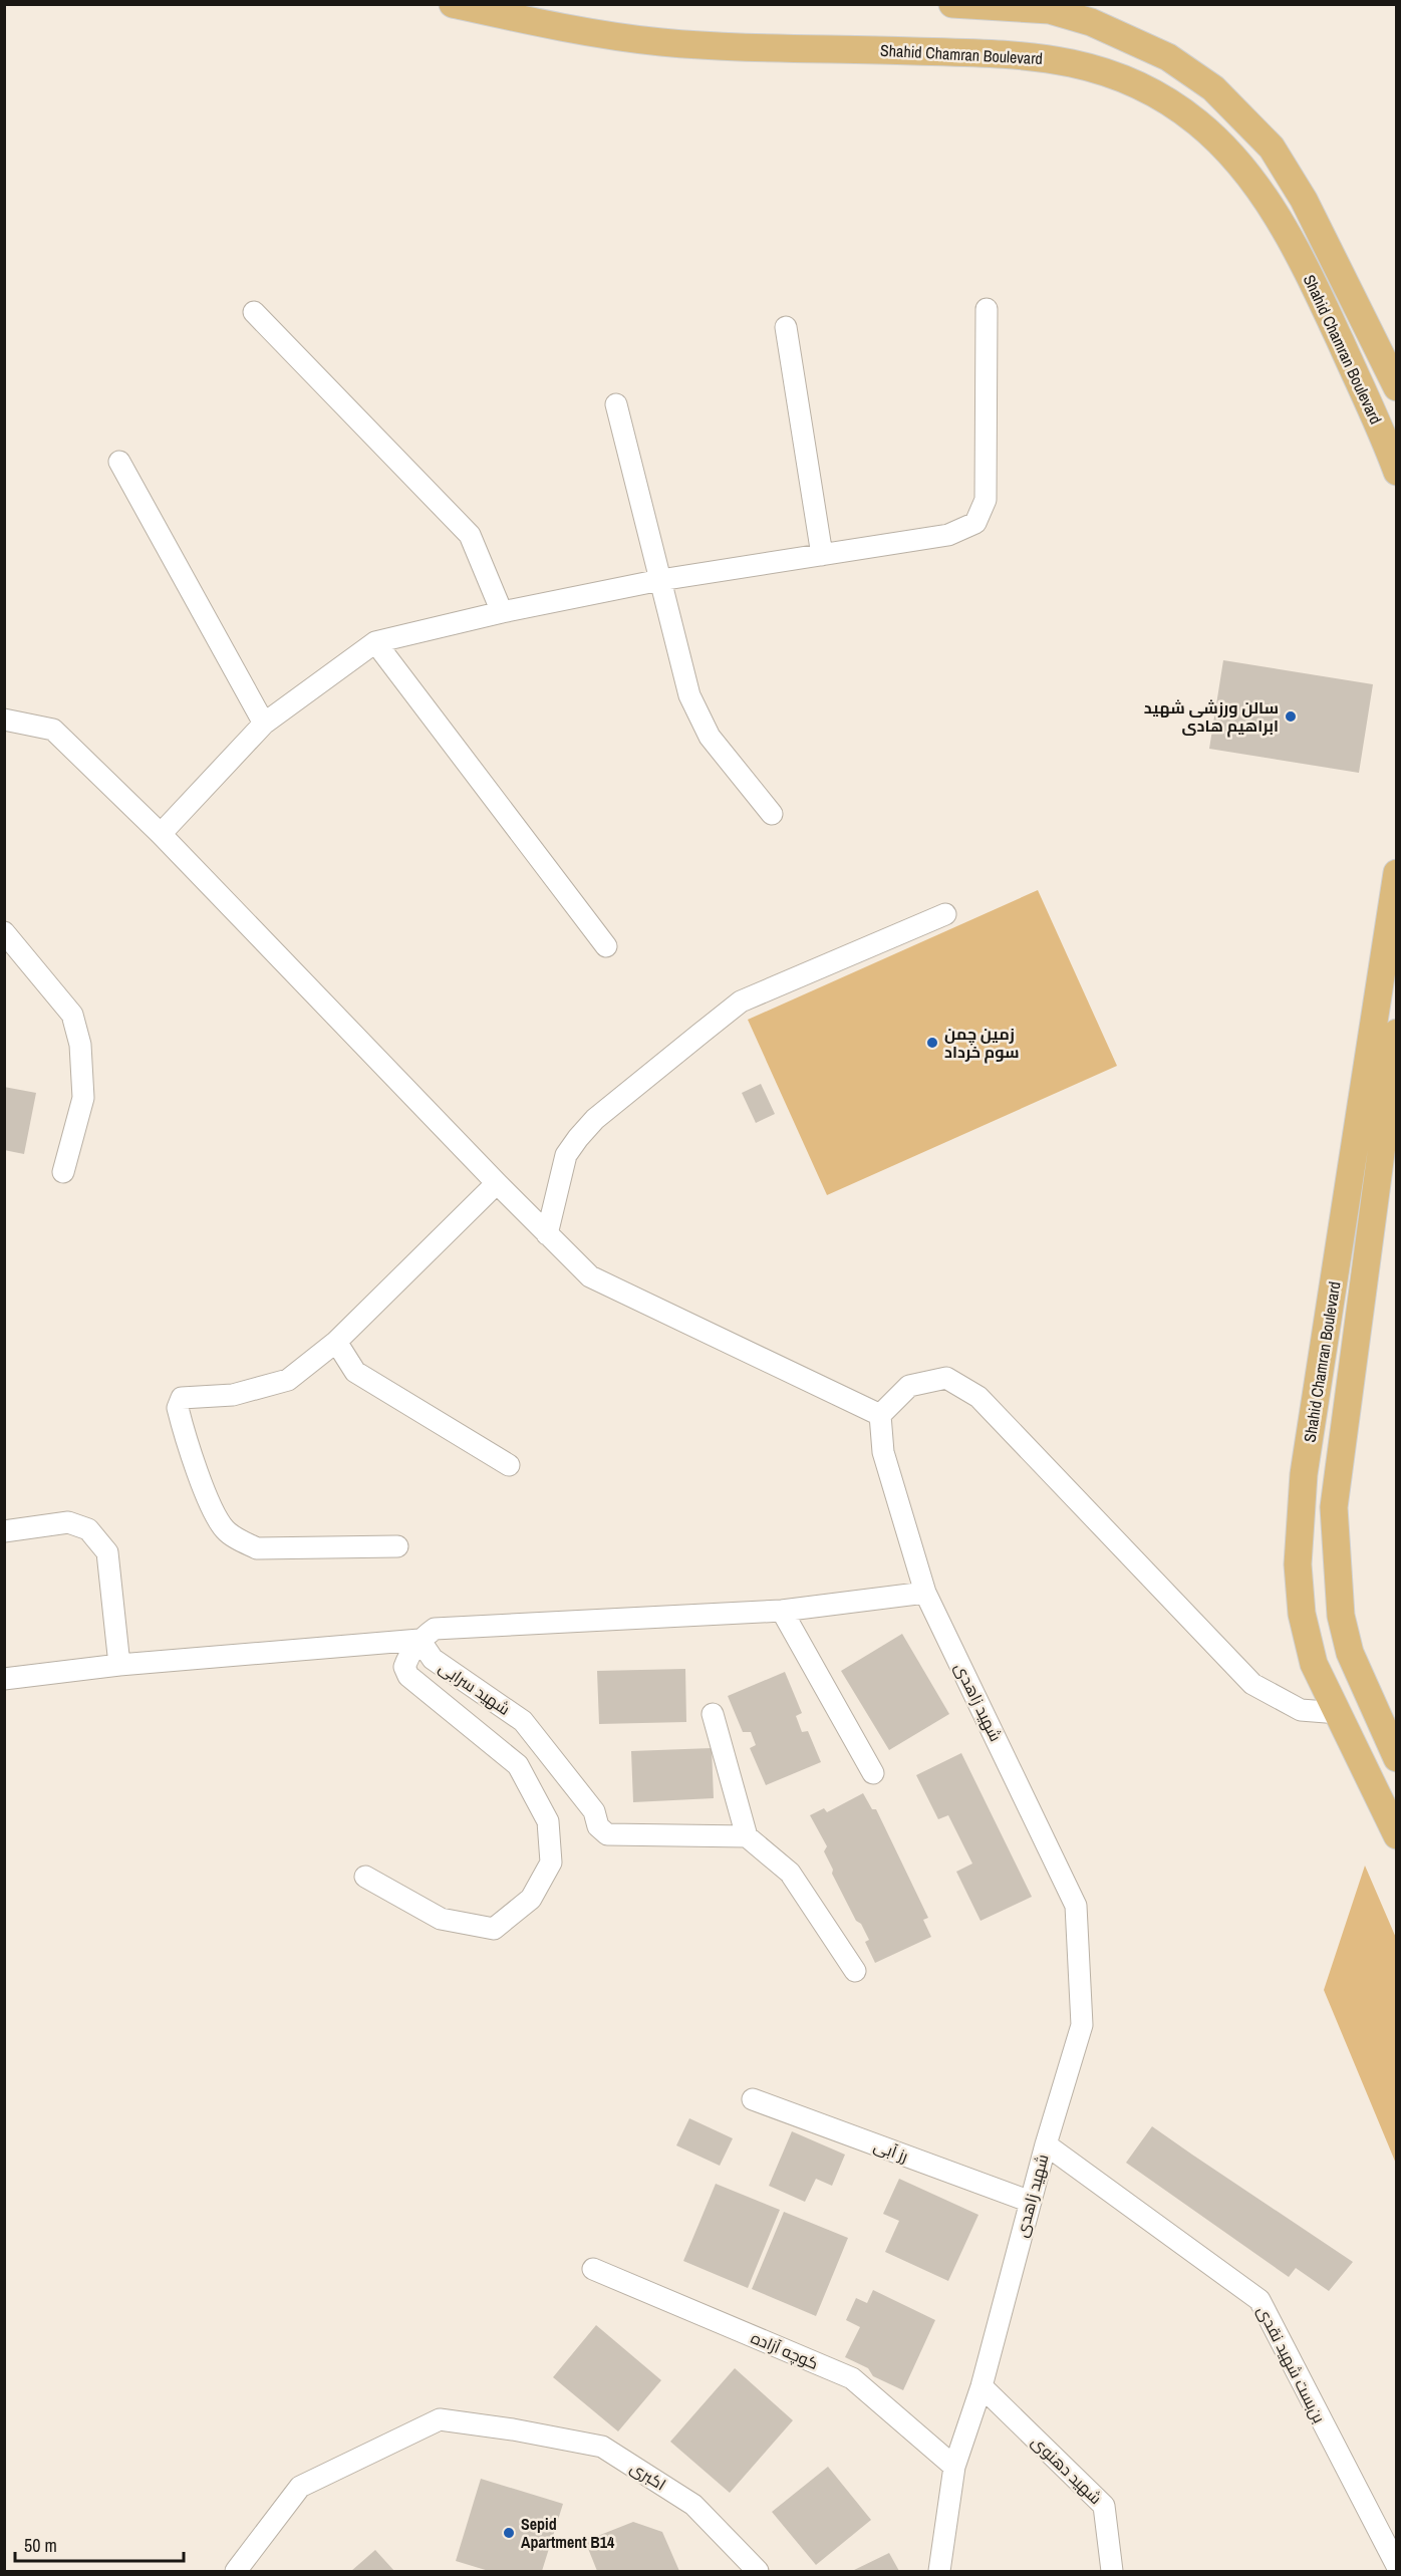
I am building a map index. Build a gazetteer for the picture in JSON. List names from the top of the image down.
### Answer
{
  "streets": {
    "main road": ["Shahid Chamran Boulevard"],
    "street": [
      "شهید سرابی",
      "شهید زاهدی",
      "رز آبی",
      "کوچه آزاده",
      "بن‌بست شهید نقدی",
      "شهید دهنوی",
      "اکبری"
    ]
  },
  "crossings": [
    ["شهید زاهدی", "رز آبی"],
    ["شهید زاهدی", "کوچه آزاده"],
    ["شهید زاهدی", "بن‌بست شهید نقدی"],
    ["شهید زاهدی", "شهید دهنوی"]
  ],
  "places": ["سالن ورزشی شهید ابراهیم هادی", "زمین چمن سوم خرداد", "Sepid Apartment B14"],
  "scale_bar": "50 m"
}
